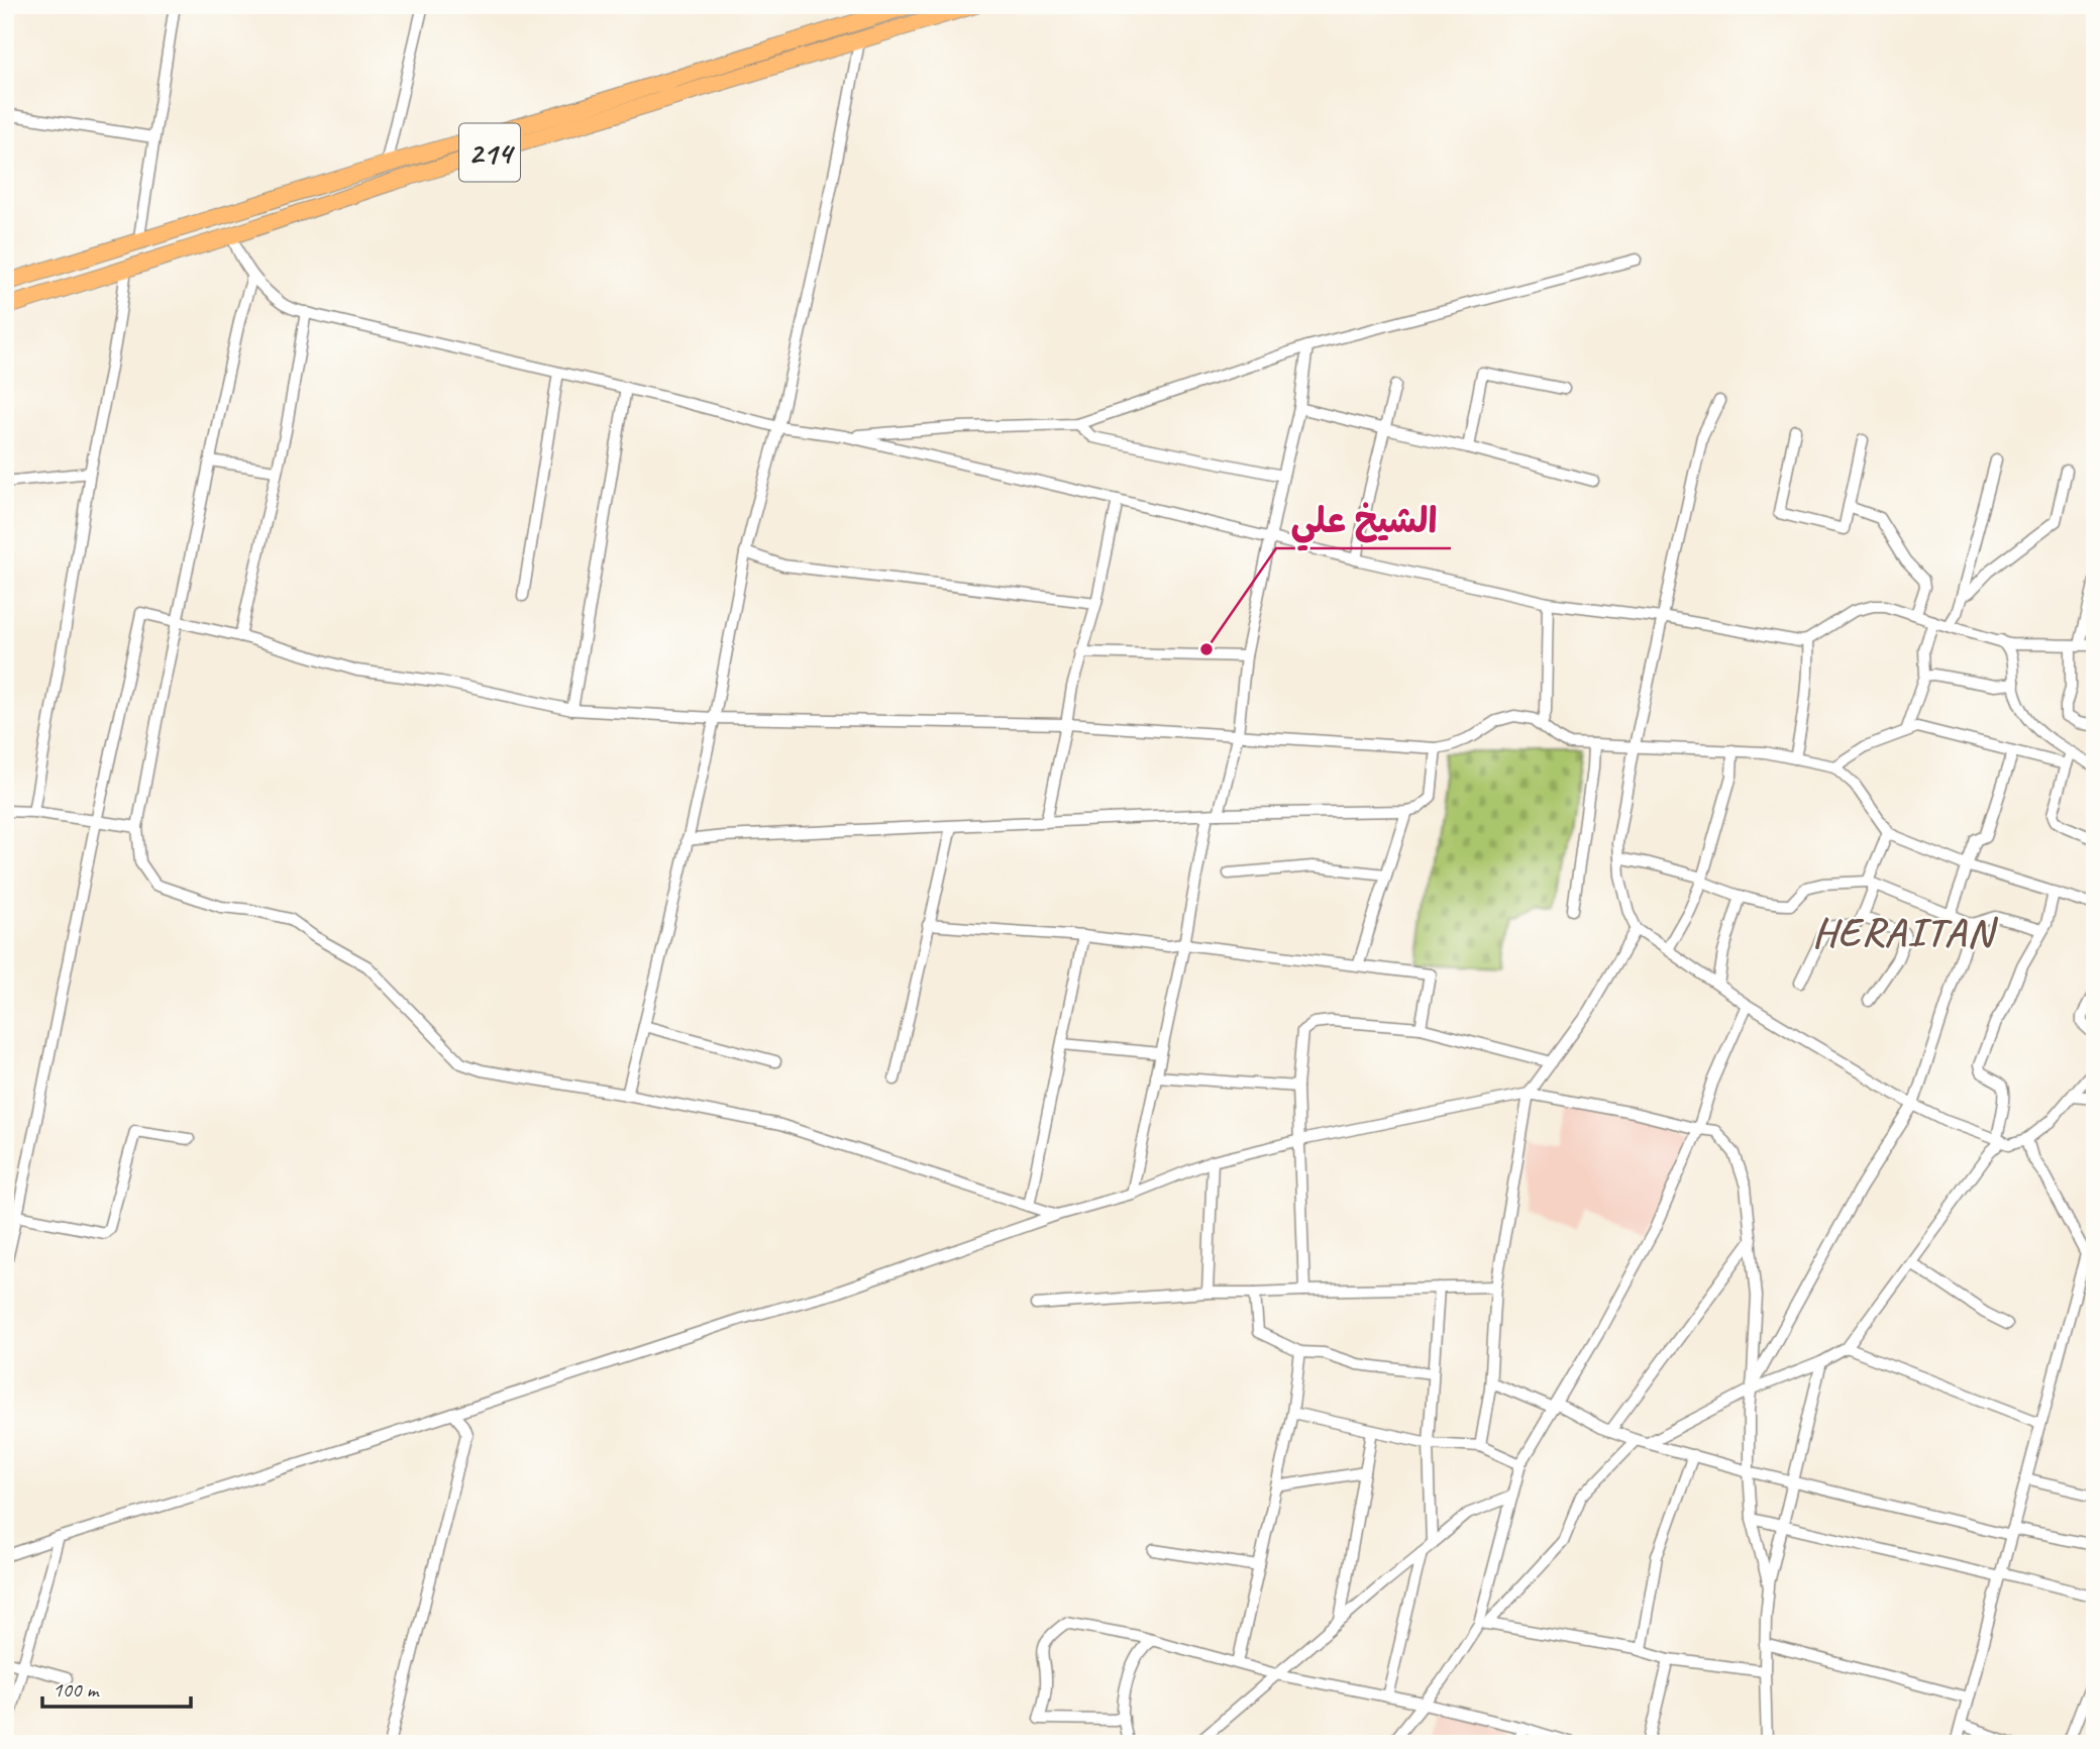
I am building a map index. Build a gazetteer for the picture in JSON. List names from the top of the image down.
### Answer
{
  "streets": {
    "highway": ["214"]
  },
  "districts": ["HERAITAN"],
  "places": ["الشيخ علي"],
  "scale_bar": "100 m"
}
